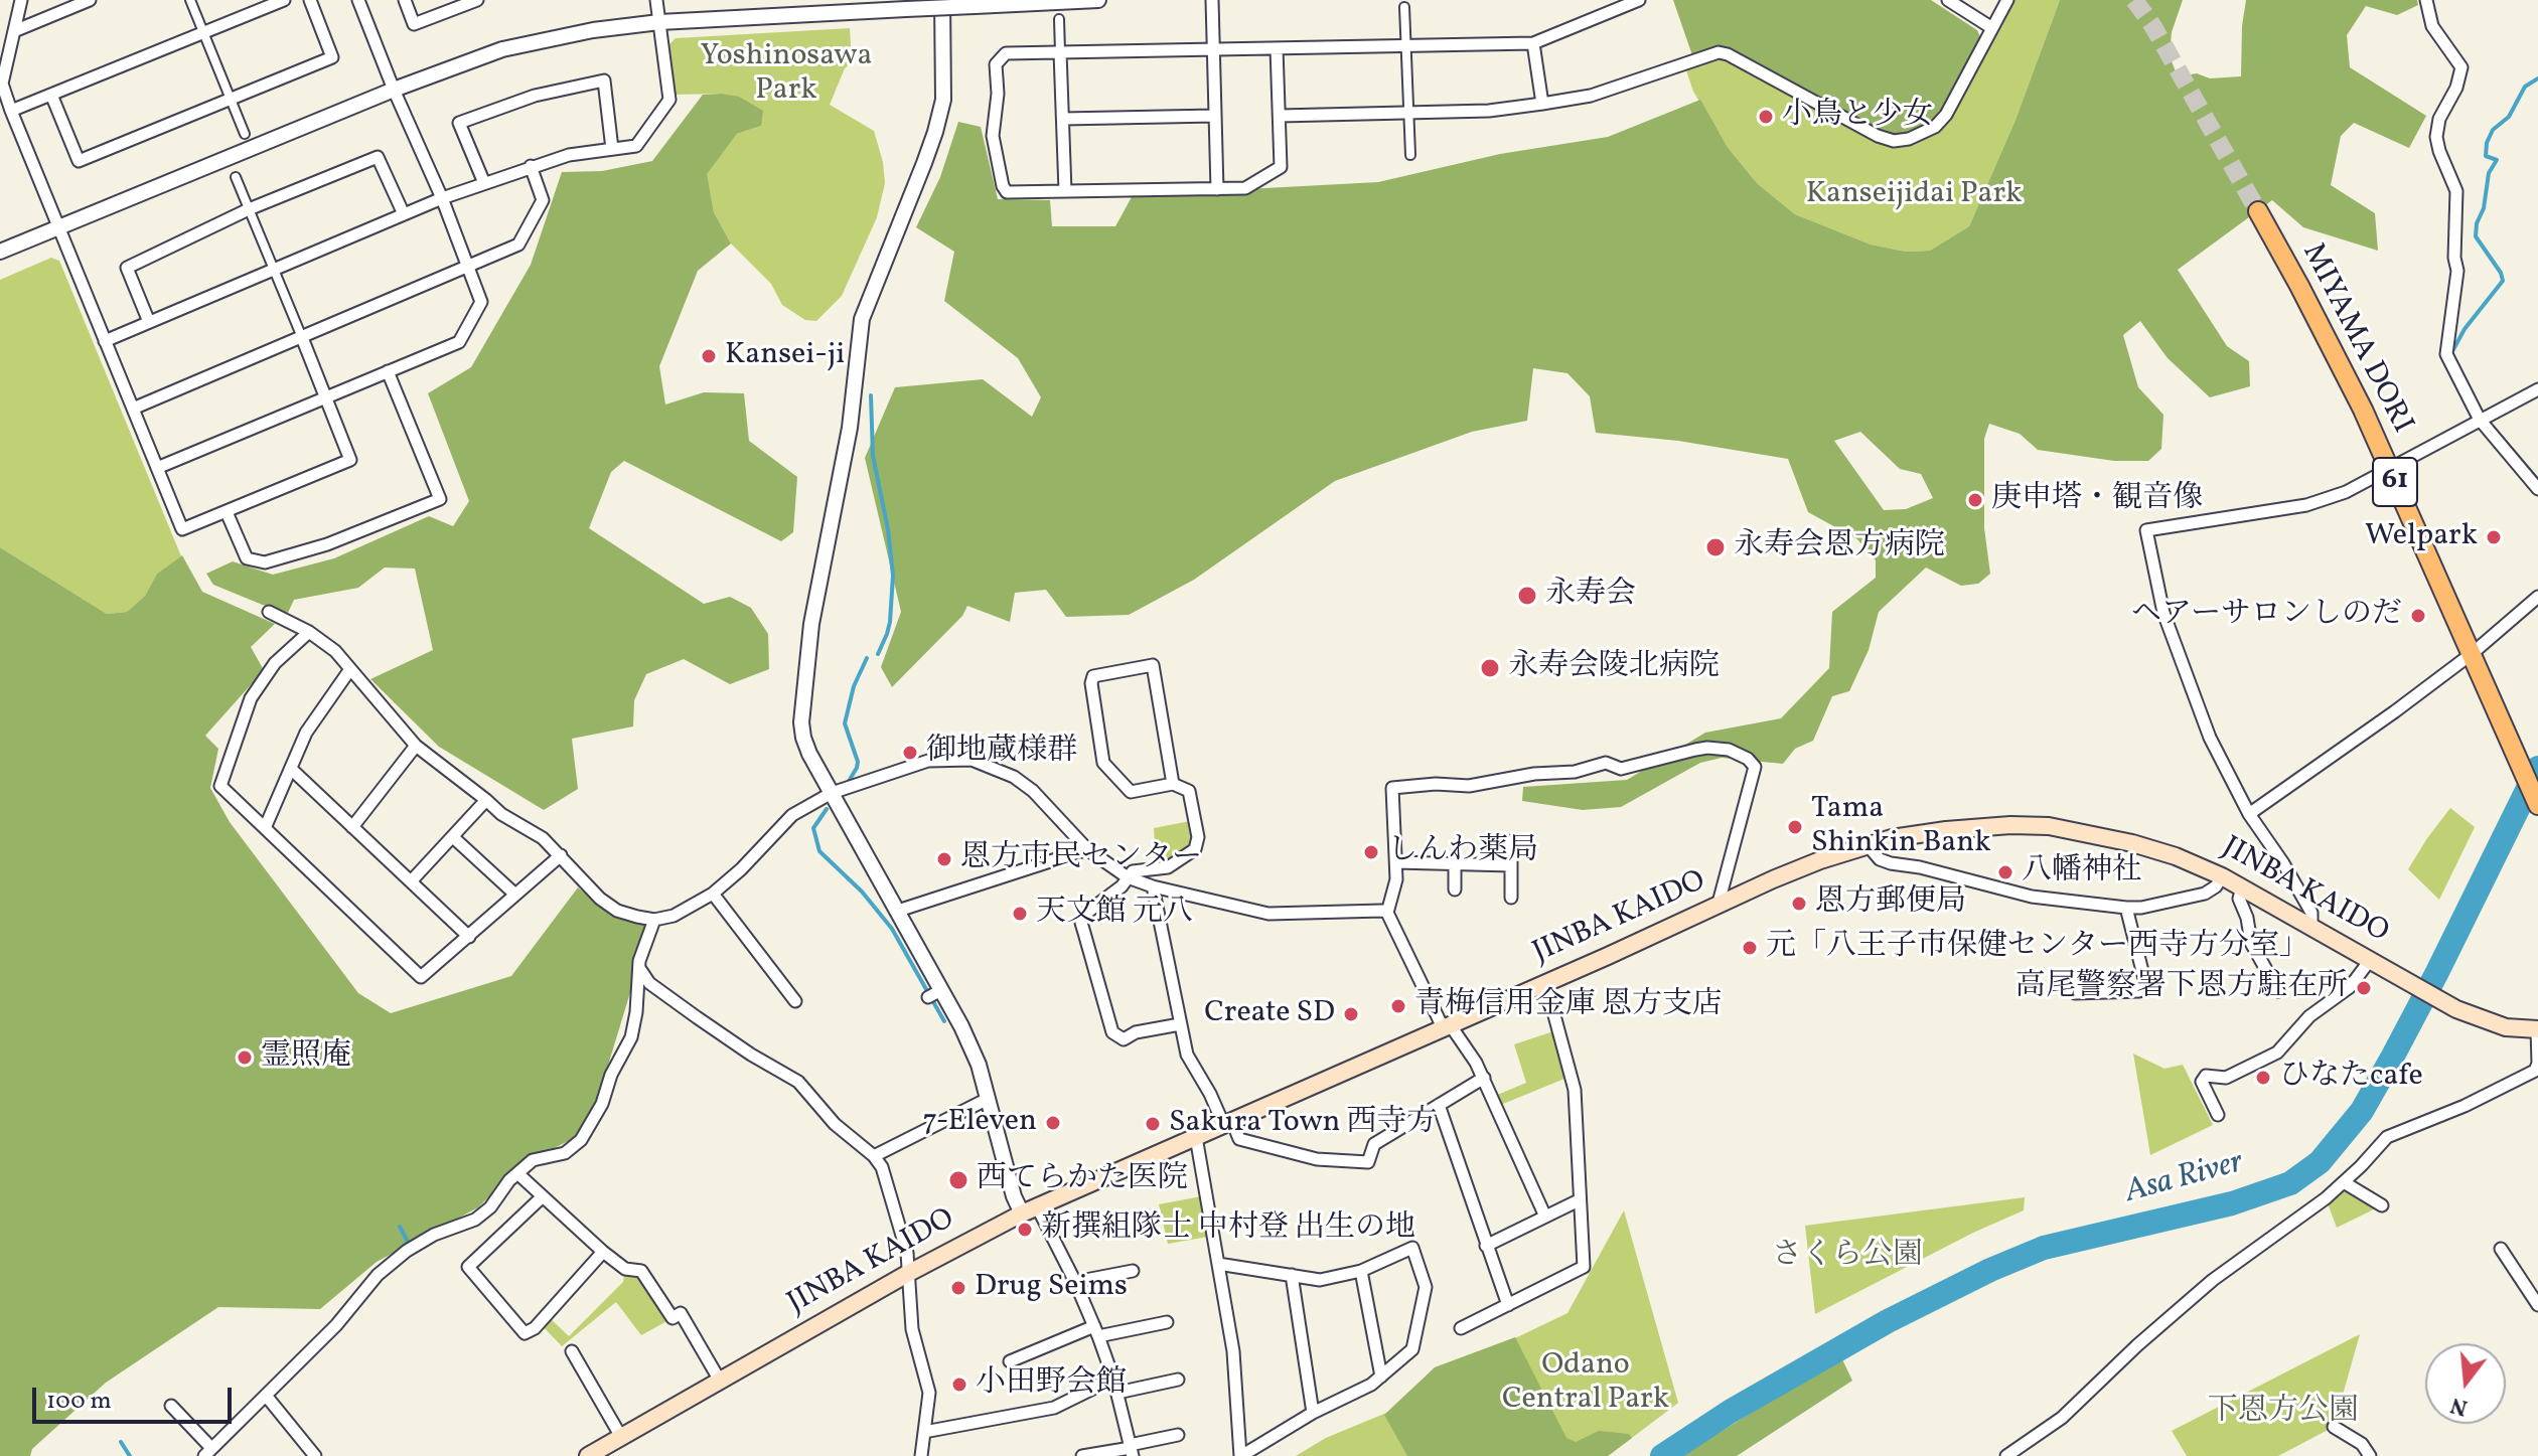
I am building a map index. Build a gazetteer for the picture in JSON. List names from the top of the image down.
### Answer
{
  "streets": {
    "main road": ["MIYAMA DORI", "61", "JINBA KAIDO"]
  },
  "water": ["Asa River"],
  "parks": [
    "Yoshinosawa Park",
    "Kanseijidai Park",
    "さくら公園",
    "Odano Central Park",
    "下恩方公園"
  ],
  "places": [
    "小鳥と少女",
    "Kansei-ji",
    "庚申塔・観音像",
    "Welpark",
    "永寿会恩方病院",
    "永寿会",
    "ヘアーサロンしのだ",
    "永寿会陵北病院",
    "御地蔵様群",
    "Tama Shinkin Bank",
    "しんわ薬局",
    "恩方市民センター",
    "八幡神社",
    "恩方郵便局",
    "天文館 元八",
    "元「八王子市保健センター西寺方分室」",
    "高尾警察署下恩方駐在所",
    "青梅信用金庫 恩方支店",
    "Create SD",
    "霊照庵",
    "ひなたcafe",
    "7-Eleven",
    "Sakura Town 西寺方",
    "西てらかた医院",
    "新撰組隊士 中村登 出生の地",
    "Drug Seims",
    "小田野会館"
  ],
  "scale_bar": "100 m",
  "north": "bottom"
}
